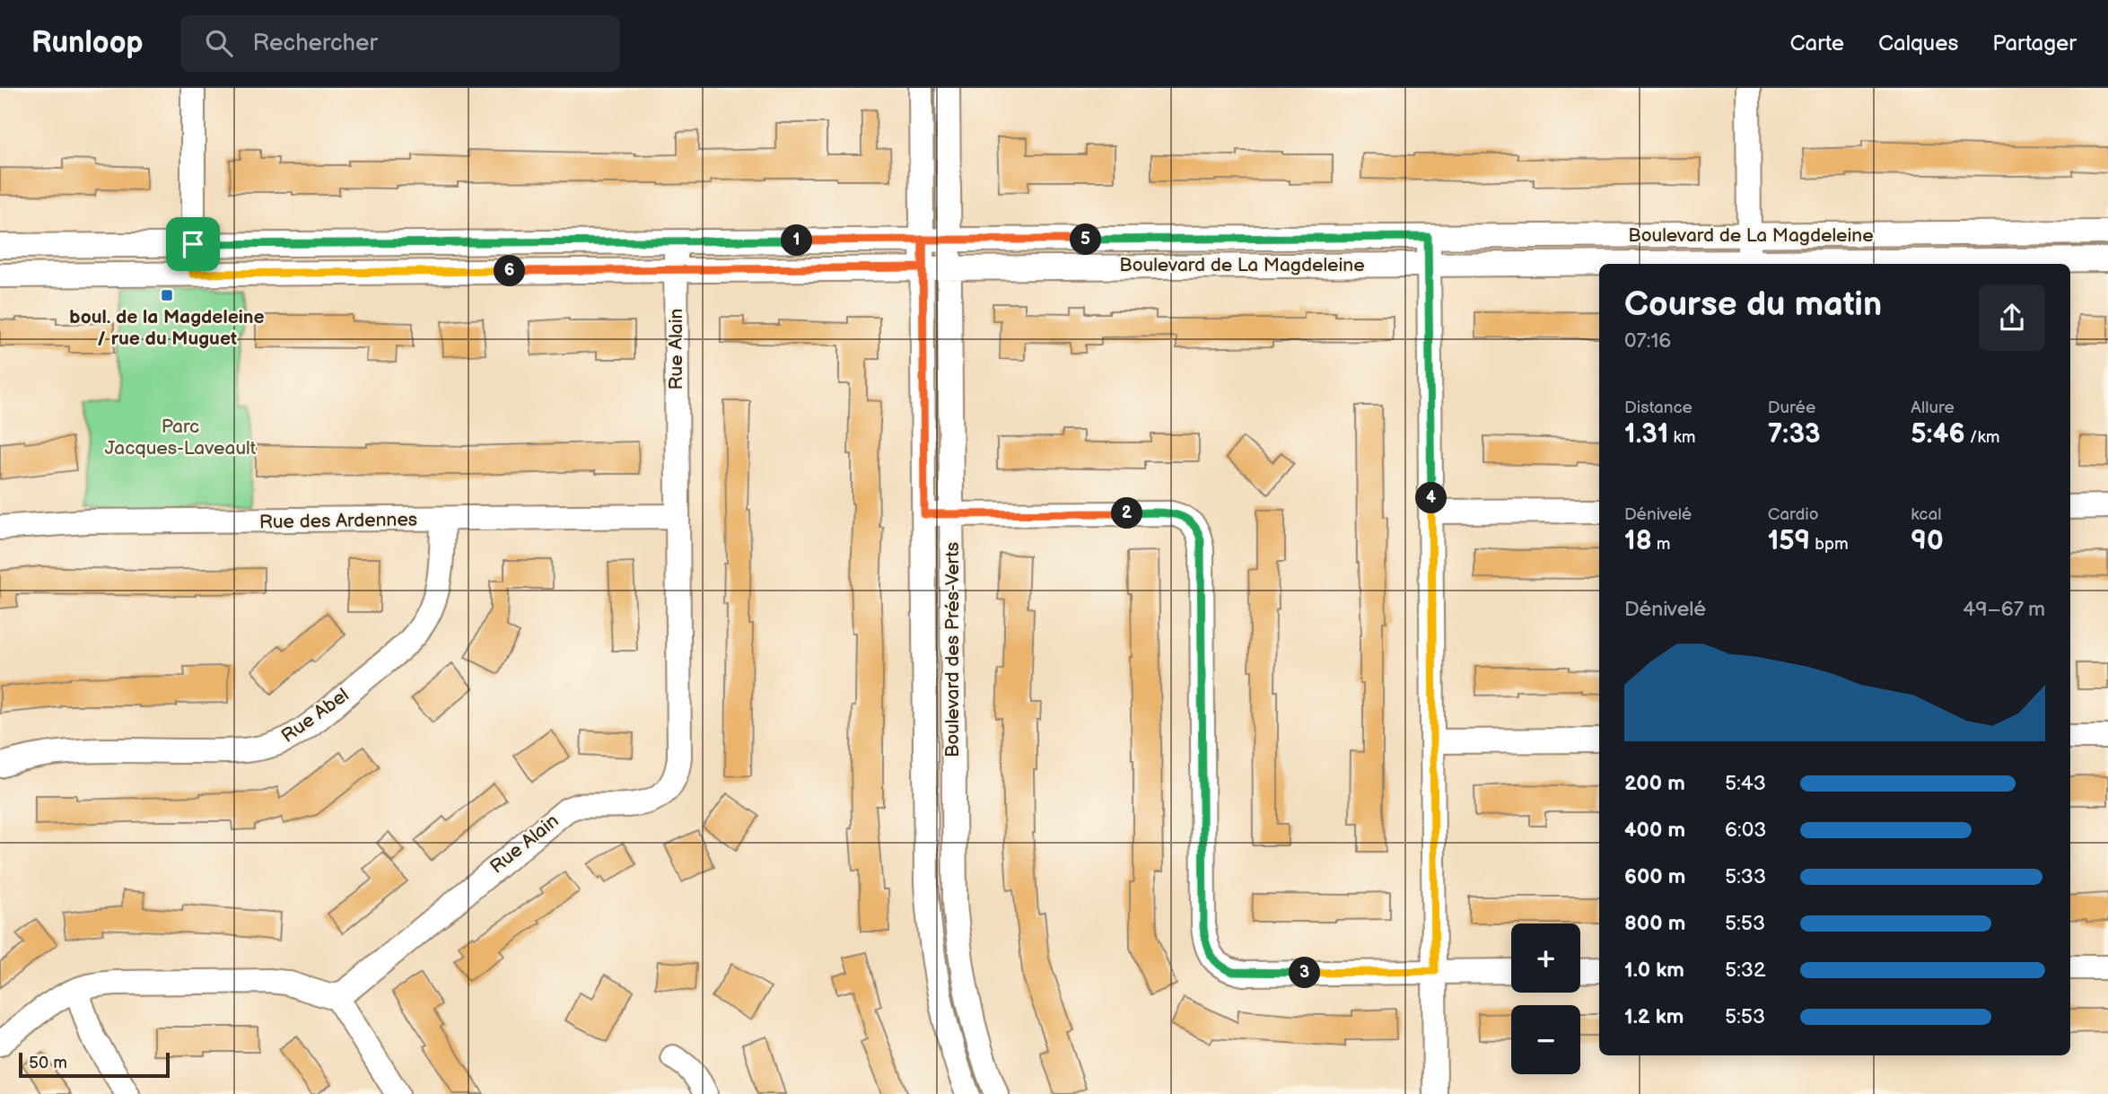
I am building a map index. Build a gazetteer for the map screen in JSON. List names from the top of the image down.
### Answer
{
  "streets": {
    "street": [
      "Boulevard de La Magdeleine",
      "Rue Alain",
      "Rue des Ardennes",
      "Boulevard des Prés-Verts",
      "Rue Abel"
    ]
  },
  "crossings": [
    ["Boulevard de La Magdeleine", "Rue Alain"],
    ["Boulevard de La Magdeleine", "Boulevard des Prés-Verts"],
    ["Rue Alain", "Rue des Ardennes"],
    ["Rue des Ardennes", "Rue Abel"]
  ],
  "parks": ["Parc Jacques-Laveault"],
  "places": {
    "transit": ["boul. de la Magdeleine / rue du Muguet"]
  },
  "scale_bar": "50 m",
  "page": {
    "header": "Runloop",
    "search": "Rechercher",
    "nav": ["Carte", "Calques", "Partager"],
    "pins": [
      "5",
      "1",
      "6",
      "4",
      "2",
      "3"
    ],
    "heading": ["Course du matin", "07:16"],
    "stats": [
      ["Distance", "1.31 km"],
      ["Durée", "7:33"],
      ["Allure", "5:46 /km"],
      ["Dénivelé", "18 m"],
      ["Cardio", "159 bpm"],
      ["kcal", "90"]
    ],
    "chart": ["Dénivelé", "49–67 m"],
    "list": [
      {
        "name": "200 m",
        "note": "5:43"
      },
      {
        "name": "400 m",
        "note": "6:03"
      },
      {
        "name": "600 m",
        "note": "5:33"
      },
      {
        "name": "800 m",
        "note": "5:53"
      },
      {
        "name": "1.0 km",
        "note": "5:32"
      },
      {
        "name": "1.2 km",
        "note": "5:53"
      }
    ],
    "map_buttons": ["+", "−"],
    "scale": "50 m"
  }
}
